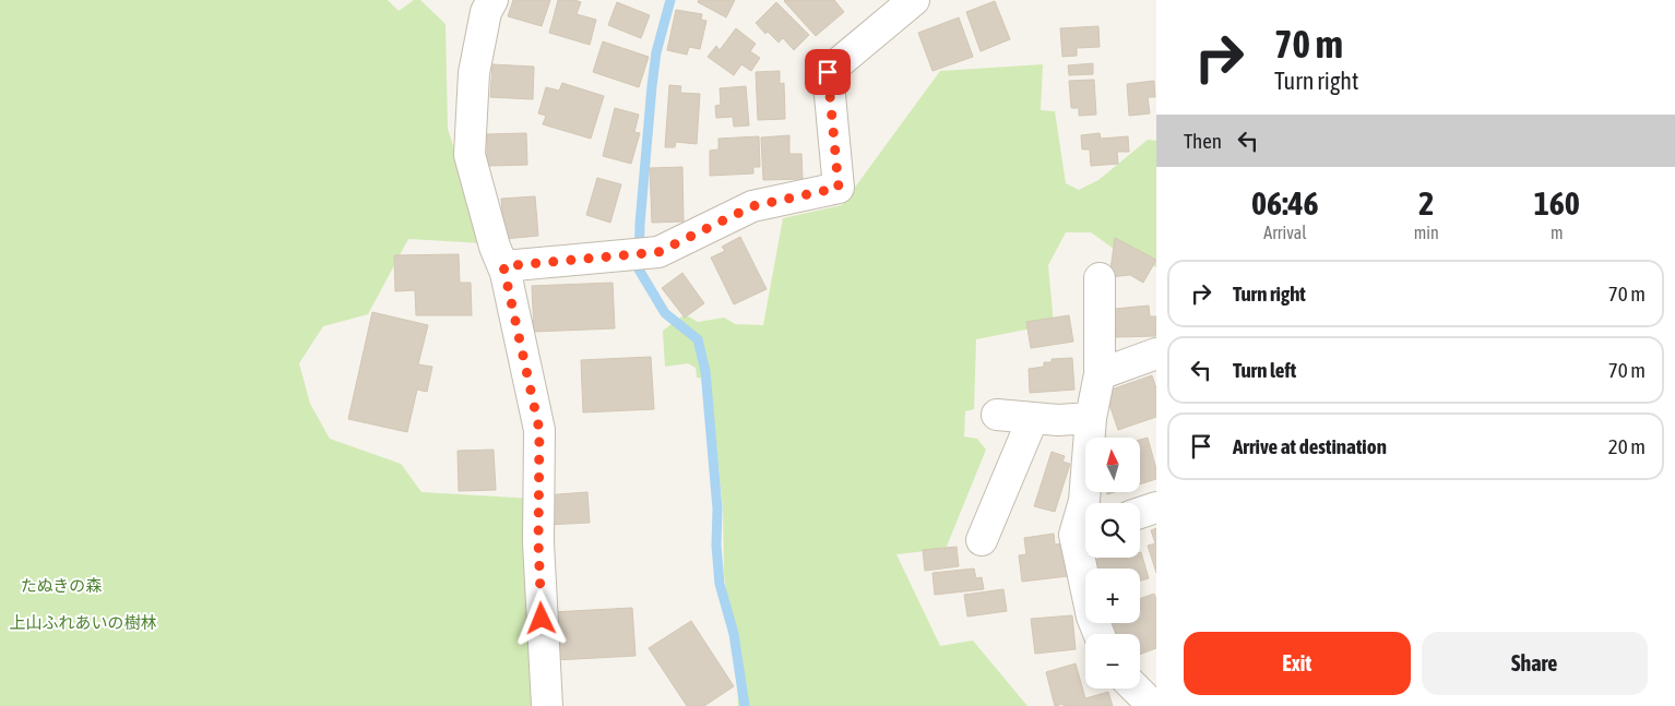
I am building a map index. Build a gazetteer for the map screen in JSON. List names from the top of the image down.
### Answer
{
  "parks": ["たぬきの森", "上山ふれあいの樹林"],
  "north": "top",
  "page": {
    "turn": ["70 m", "Turn right"],
    "then": "Then",
    "eta": [
      "06:46",
      "Arrival",
      "2",
      "min",
      "160",
      "m"
    ],
    "list": [
      {
        "name": "Turn right",
        "value": "70 m"
      },
      {
        "name": "Turn left",
        "value": "70 m"
      },
      {
        "name": "Arrive at destination",
        "value": "20 m"
      }
    ],
    "map_buttons": ["+", "−"],
    "buttons": ["Exit", "Share"]
  }
}
